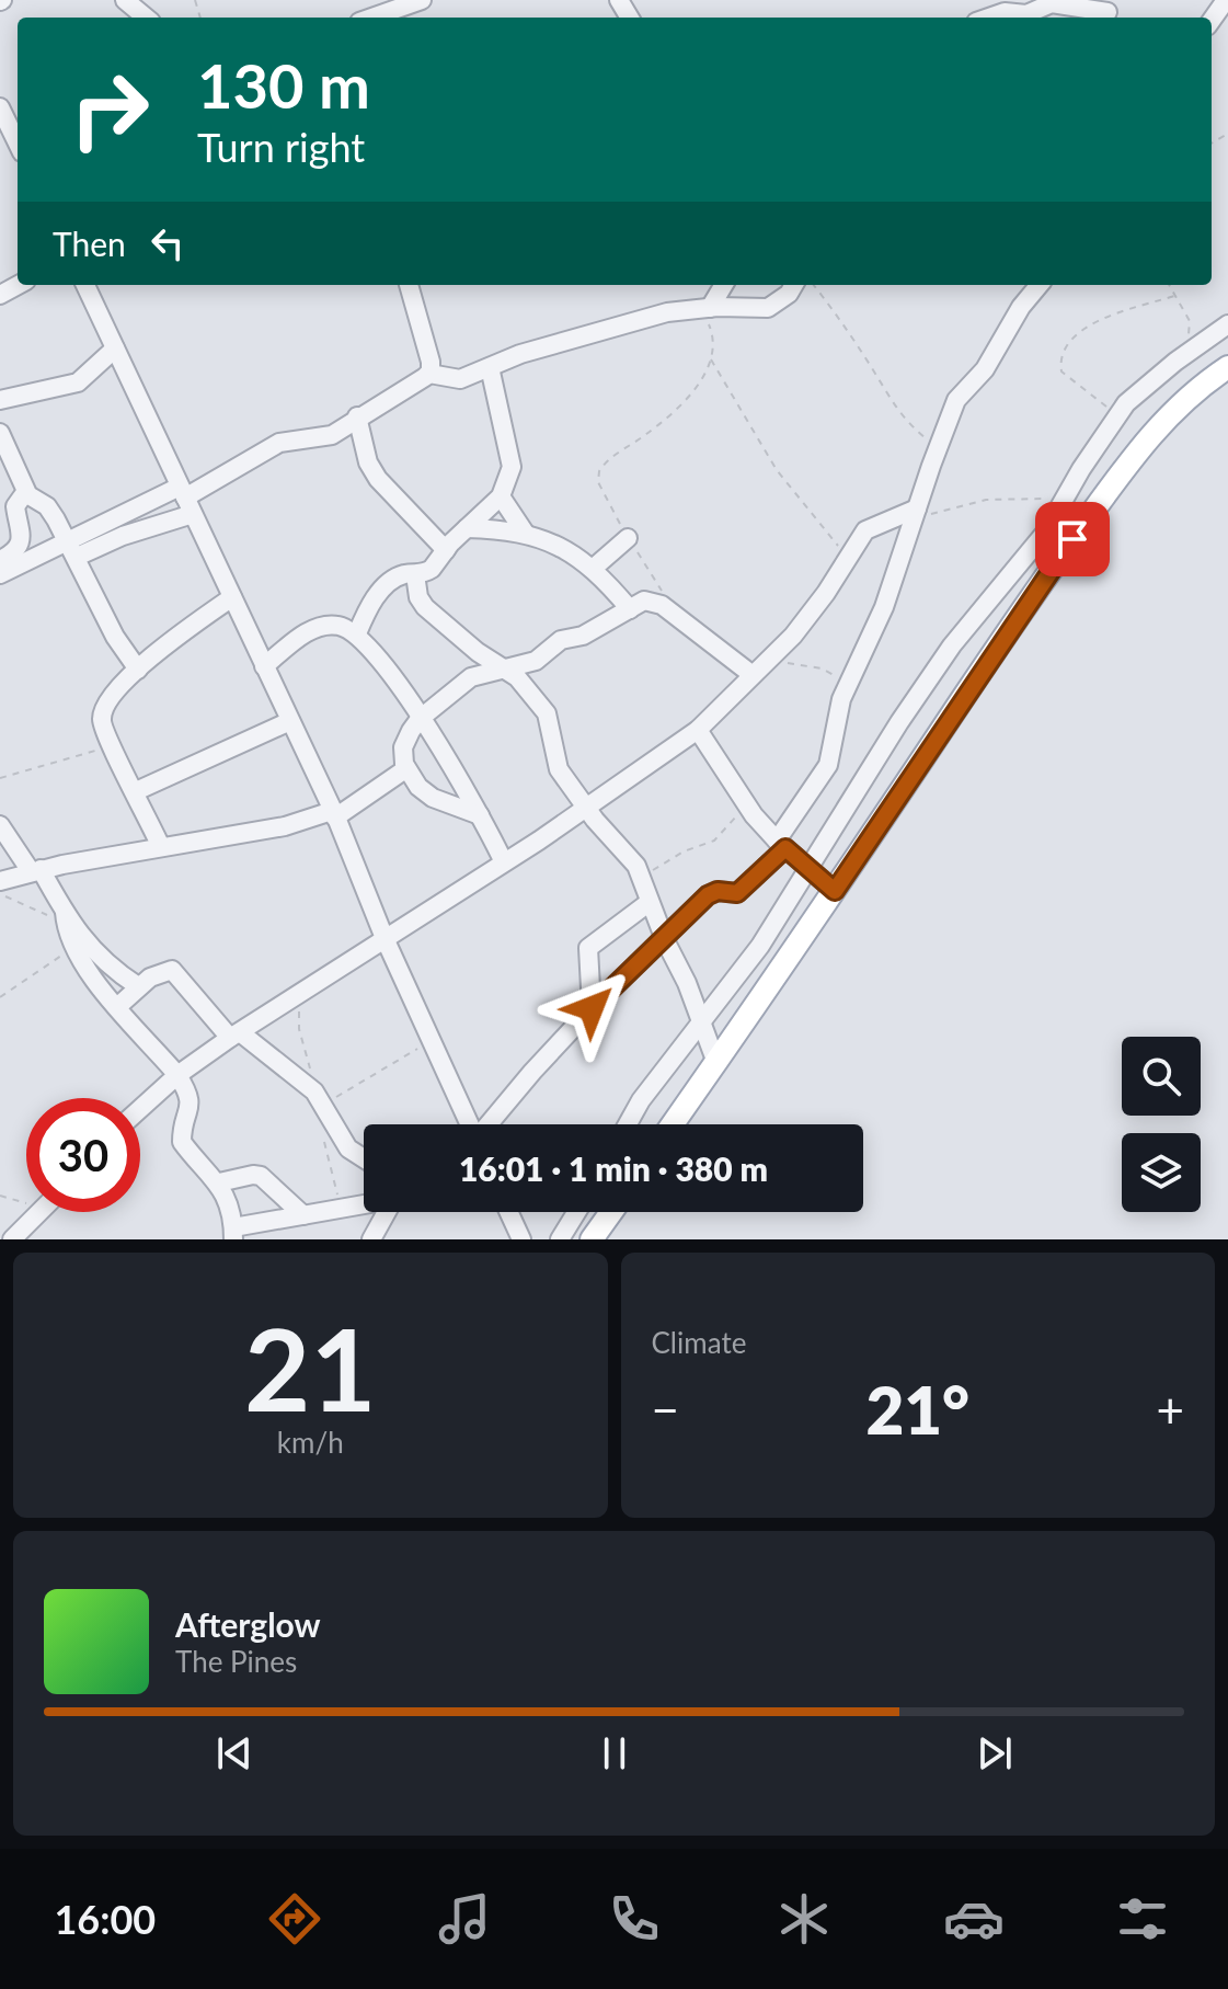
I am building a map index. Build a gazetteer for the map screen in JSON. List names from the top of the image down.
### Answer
{
  "page": {
    "turn": ["130 m", "Turn right"],
    "then": "Then",
    "limit": "30",
    "trip": "16:01 · 1 min · 380 m",
    "tile": [
      ["21", "km/h"],
      "Climate"
    ],
    "heat": ["−", "21°", "+"],
    "song": ["Afterglow", "The Pines"],
    "tabs": "16:00"
  }
}
